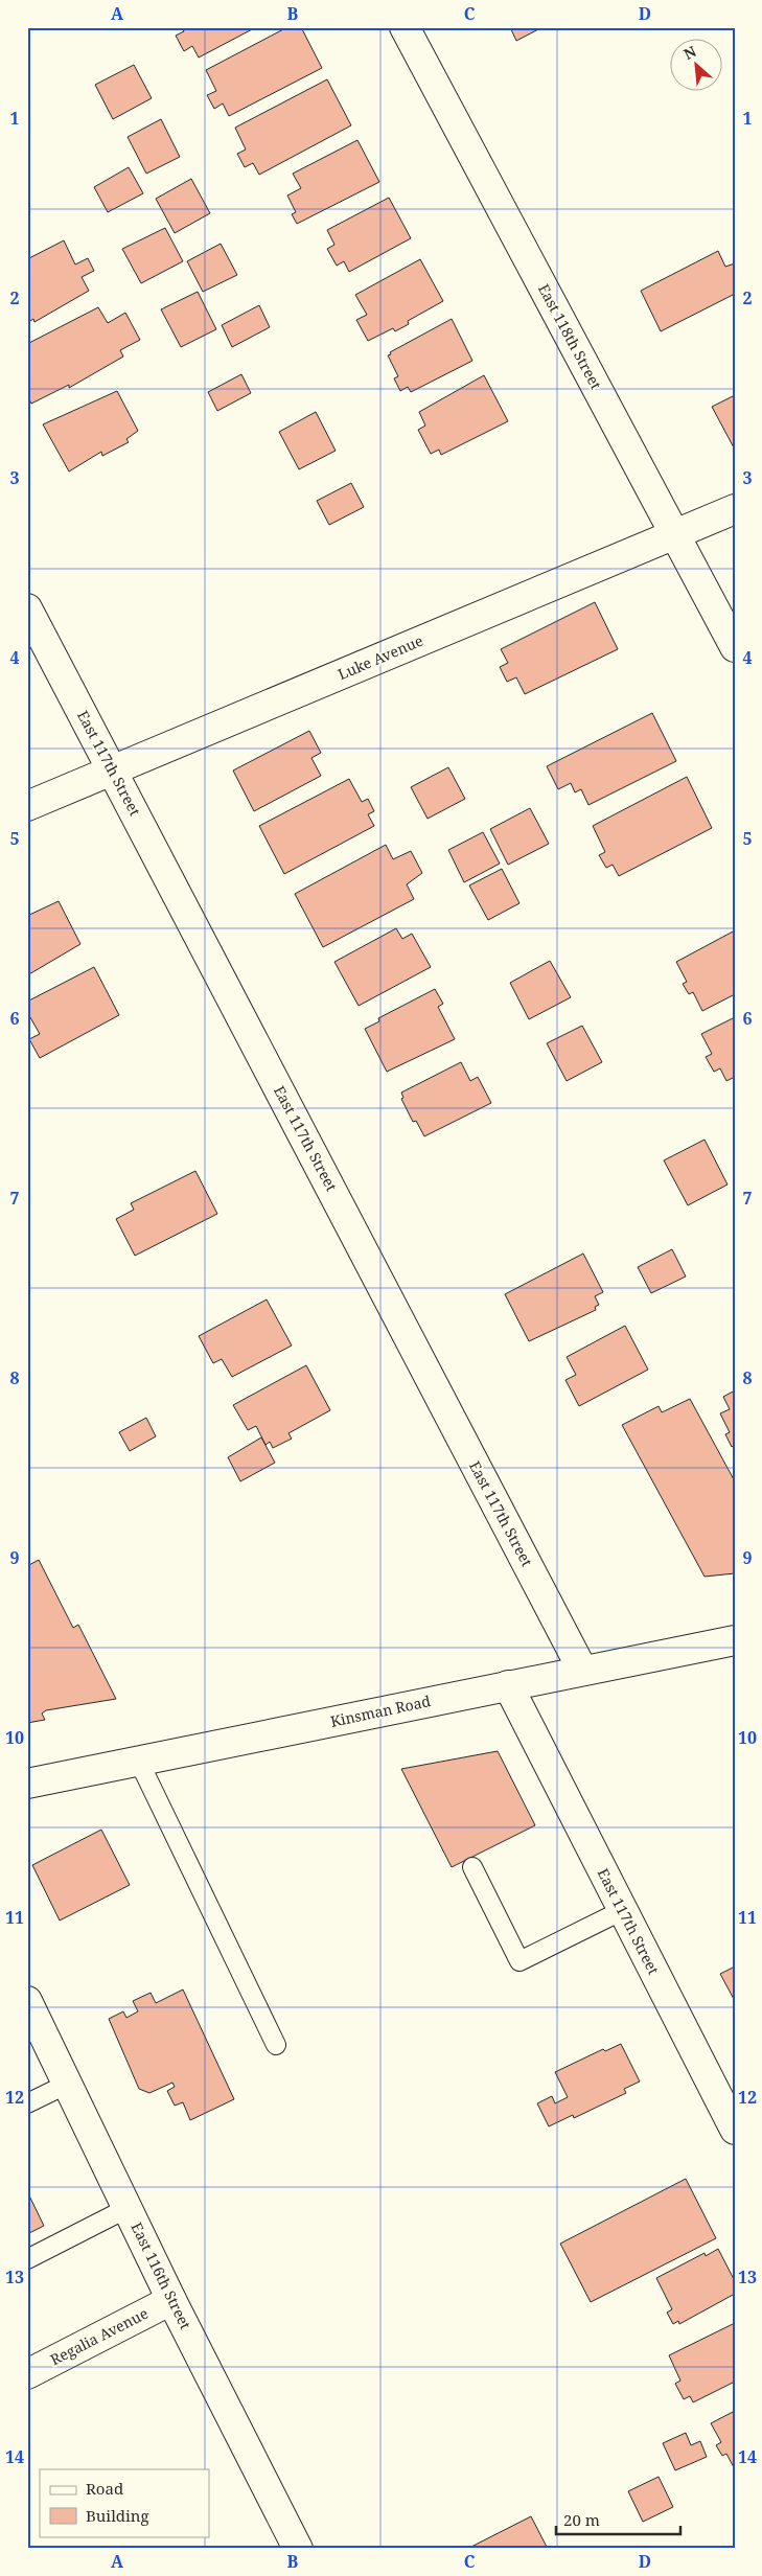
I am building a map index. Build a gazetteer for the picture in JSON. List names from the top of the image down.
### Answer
{
  "streets": {
    "street": [
      "East 118th Street",
      "Luke Avenue",
      "East 117th Street",
      "Kinsman Road",
      "East 116th Street",
      "Regalia Avenue"
    ]
  },
  "crossings": [
    ["East 118th Street", "Luke Avenue"],
    ["Luke Avenue", "East 117th Street"],
    ["East 117th Street", "Kinsman Road"],
    ["East 116th Street", "Regalia Avenue"]
  ],
  "legend": ["Road", "Building"],
  "scale_bar": "20 m",
  "north": "top left",
  "grid": {
    "columns": [
      "A",
      "B",
      "C",
      "D"
    ],
    "rows": [
      "1",
      "2",
      "3",
      "4",
      "5",
      "6",
      "7",
      "8",
      "9",
      "10",
      "11",
      "12",
      "13",
      "14"
    ]
  }
}
